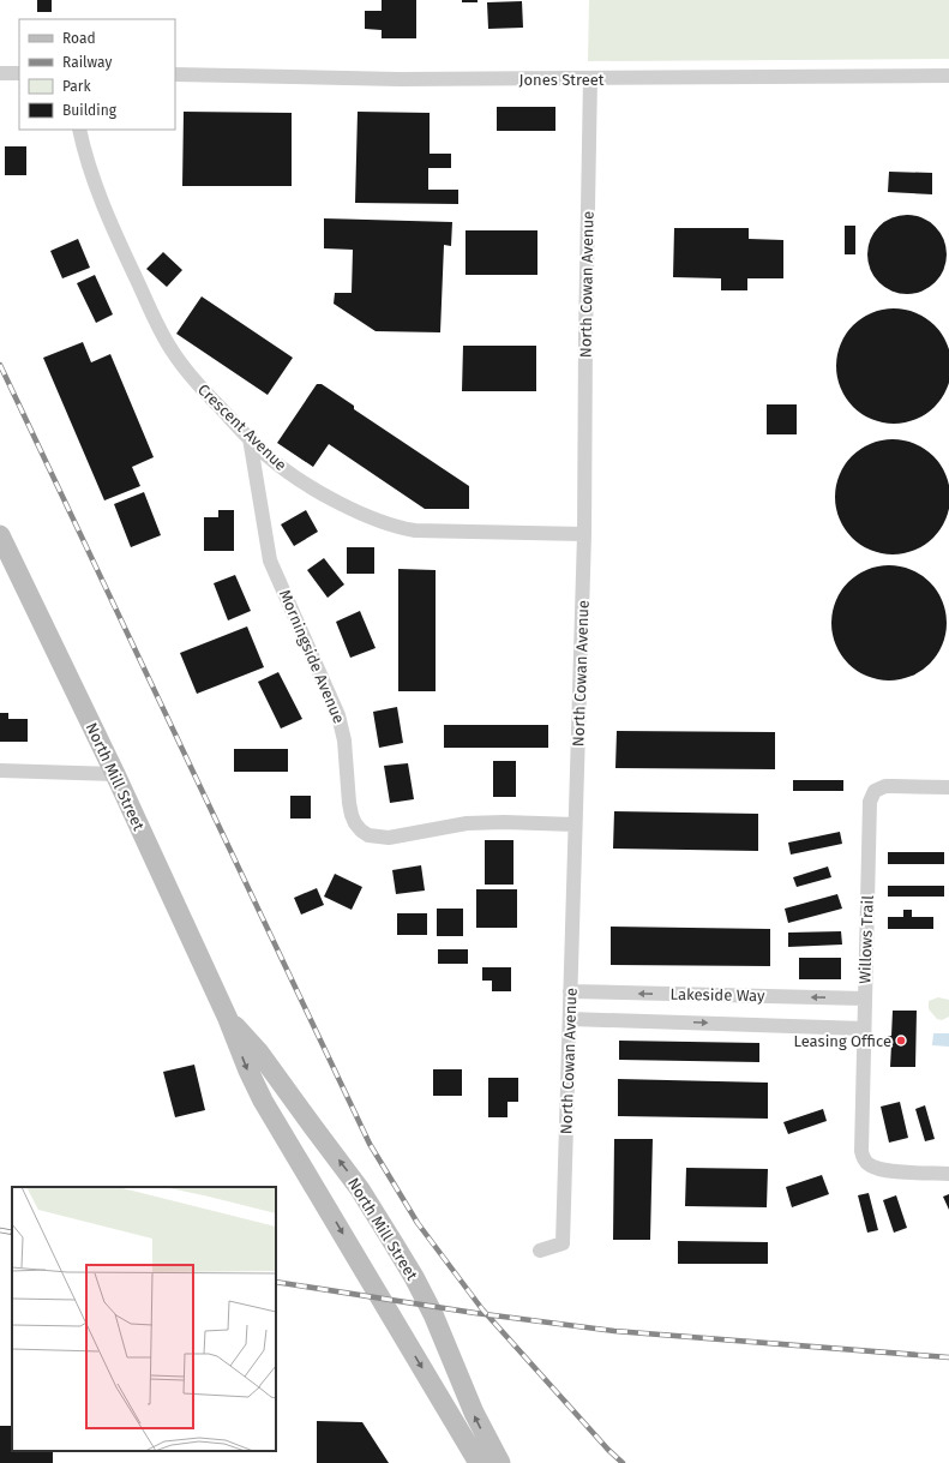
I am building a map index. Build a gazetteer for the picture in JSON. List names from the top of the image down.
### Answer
{
  "streets": {
    "main road": ["North Mill Street"],
    "street": [
      "Jones Street",
      "North Cowan Avenue",
      "Crescent Avenue",
      "Morningside Avenue",
      "Willows Trail",
      "Lakeside Way"
    ]
  },
  "crossings": [
    ["Jones Street", "North Cowan Avenue"],
    ["North Cowan Avenue", "Crescent Avenue"],
    ["North Cowan Avenue", "Morningside Avenue"],
    ["North Cowan Avenue", "Lakeside Way"],
    ["Crescent Avenue", "Morningside Avenue"],
    ["Willows Trail", "Lakeside Way"]
  ],
  "places": ["Leasing Office"],
  "legend": [
    "Road",
    "Railway",
    "Park",
    "Building"
  ]
}
